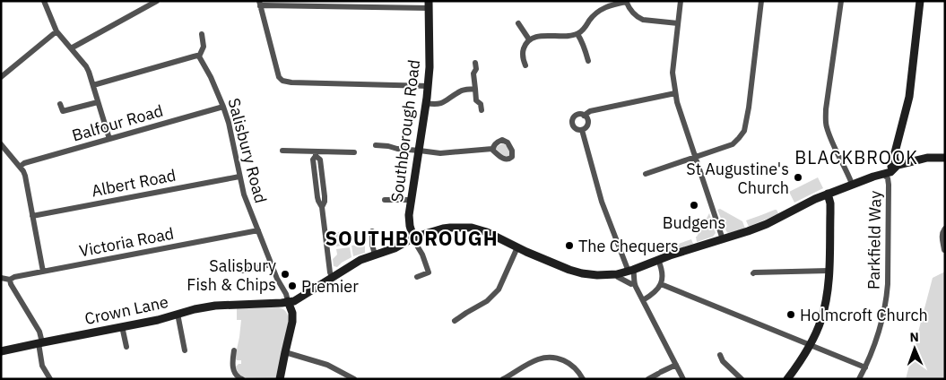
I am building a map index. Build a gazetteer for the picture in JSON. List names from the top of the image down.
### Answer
{
  "streets": {
    "street": [
      "Balfour Road",
      "Southborough Road",
      "Salisbury Road",
      "Albert Road",
      "Parkfield Way",
      "Victoria Road",
      "Crown Lane"
    ]
  },
  "crossings": [
    ["Balfour Road", "Salisbury Road"],
    ["Salisbury Road", "Albert Road"],
    ["Salisbury Road", "Victoria Road"],
    ["Salisbury Road", "Crown Lane"]
  ],
  "districts": ["BLACKBROOK", "SOUTHBOROUGH"],
  "places": [
    "St Augustine's Church",
    "Budgens",
    "The Chequers",
    "Salisbury Fish & Chips",
    "Premier",
    "Holmcroft Church"
  ],
  "north": "top"
}
